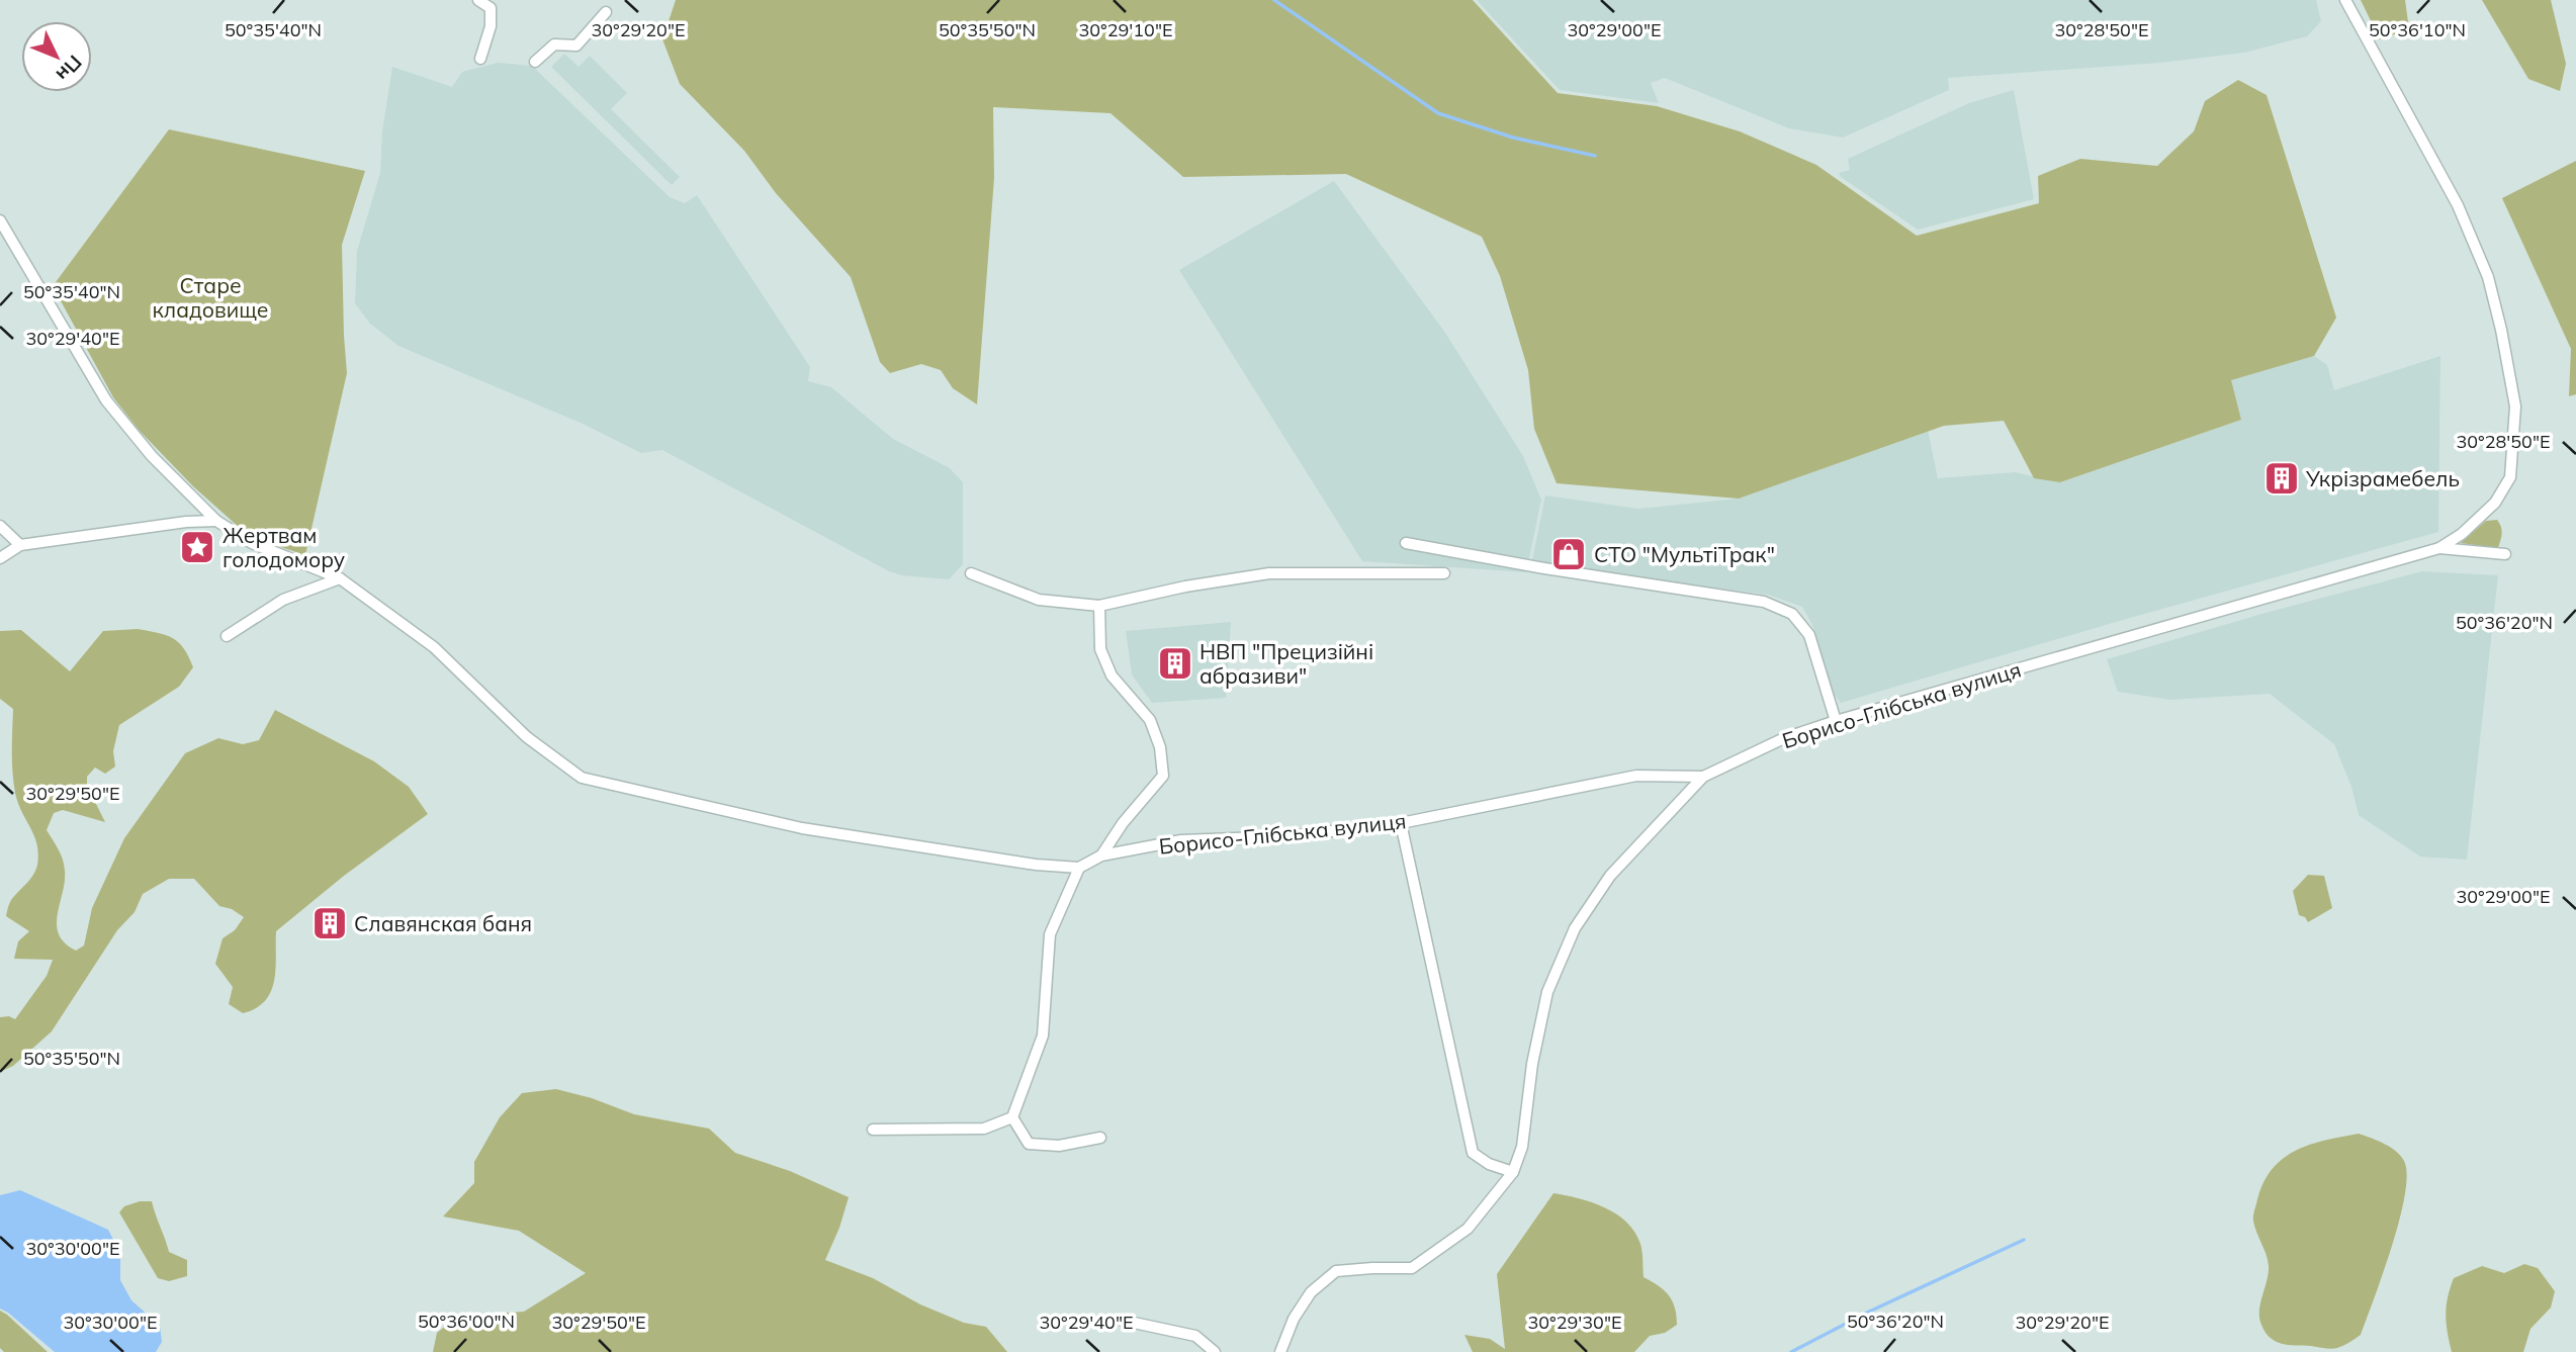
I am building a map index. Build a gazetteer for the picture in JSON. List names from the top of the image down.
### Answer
{
  "streets": {
    "street": ["Борисо-Глібська вулиця"]
  },
  "parks": ["Старе кладовище"],
  "places": {
    "building": ["Укрізрамебель", "НВП \"Прецизійні абразиви\"", "Славянская баня"],
    "place": ["Жертвам голодомору"],
    "shop": ["СТО \"МультіТрак\""]
  },
  "north": "bottom right",
  "coordinates": [
    "30°29'20\"E",
    "30°29'10\"E",
    "30°29'00\"E",
    "30°28'50\"E",
    "50°35'40\"N",
    "50°35'50\"N",
    "50°36'10\"N",
    "30°29'40\"E",
    "50°36'20\"N",
    "30°29'50\"E",
    "30°30'00\"E",
    "50°36'00\"N",
    "30°29'30\"E"
  ]
}
